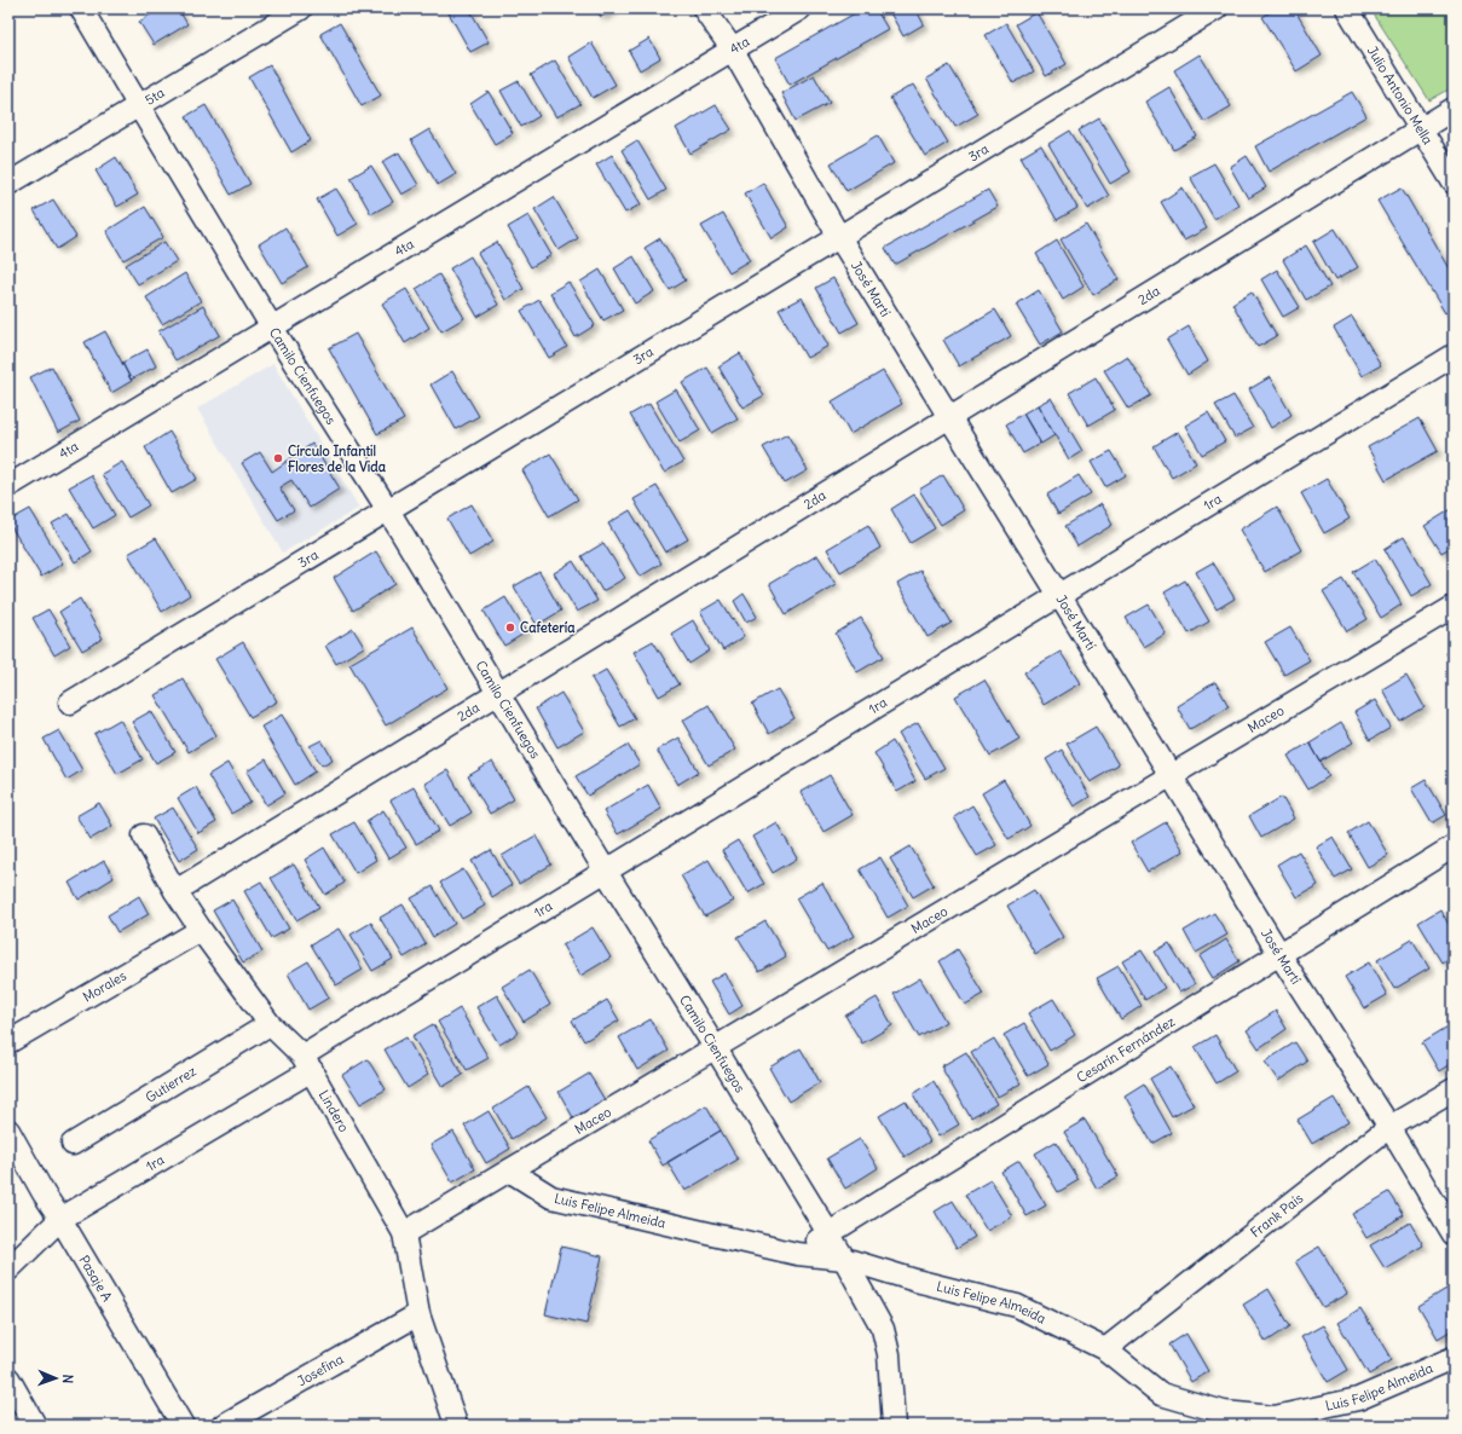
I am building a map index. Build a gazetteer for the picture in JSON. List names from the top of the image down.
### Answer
{
  "streets": {
    "street": [
      "4ta",
      "Julio Antonio Mella",
      "5ta",
      "3ra",
      "José Martí",
      "2da",
      "Camilo Cienfuegos",
      "1ra",
      "Maceo",
      "Morales",
      "Cesarín Fernández",
      "Gutierrez",
      "Lindero",
      "Luis Felipe Almeida",
      "Frank País",
      "Pasaje A",
      "Josefina"
    ]
  },
  "crossings": [
    ["4ta", "José Martí"],
    ["4ta", "Camilo Cienfuegos"],
    ["Julio Antonio Mella", "2da"],
    ["5ta", "Camilo Cienfuegos"],
    ["3ra", "José Martí"],
    ["3ra", "Camilo Cienfuegos"],
    ["José Martí", "2da"],
    ["José Martí", "1ra"],
    ["José Martí", "Maceo"],
    ["José Martí", "Cesarín Fernández"],
    ["José Martí", "Frank País"],
    ["2da", "Camilo Cienfuegos"],
    ["2da", "Lindero"],
    ["Camilo Cienfuegos", "1ra"],
    ["Camilo Cienfuegos", "Maceo"],
    ["Camilo Cienfuegos", "Cesarín Fernández"],
    ["Camilo Cienfuegos", "Luis Felipe Almeida"],
    ["1ra", "Lindero"],
    ["1ra", "Pasaje A"],
    ["Maceo", "Lindero"],
    ["Maceo", "Luis Felipe Almeida"],
    ["Morales", "Lindero"],
    ["Cesarín Fernández", "Luis Felipe Almeida"],
    ["Gutierrez", "Lindero"],
    ["Lindero", "Josefina"],
    ["Luis Felipe Almeida", "Frank País"]
  ],
  "places": ["Círculo Infantil Flores de la Vida", "Cafetería"],
  "north": "right"
}
